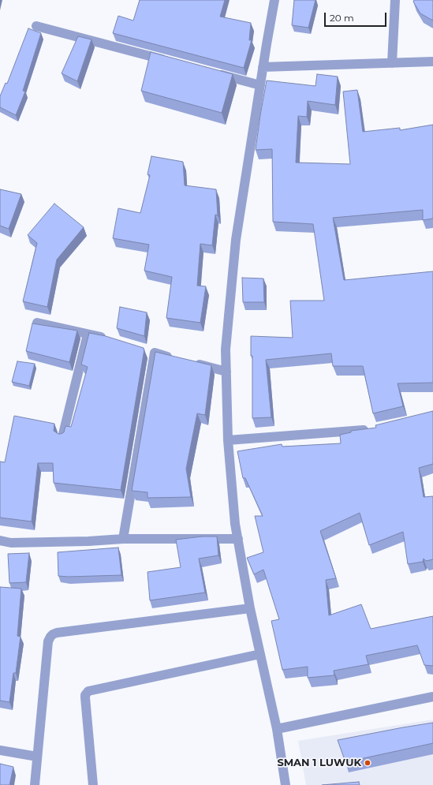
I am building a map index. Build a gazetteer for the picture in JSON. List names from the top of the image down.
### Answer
{
  "places": ["SMAN 1 LUWUK"],
  "scale_bar": "20 m"
}
